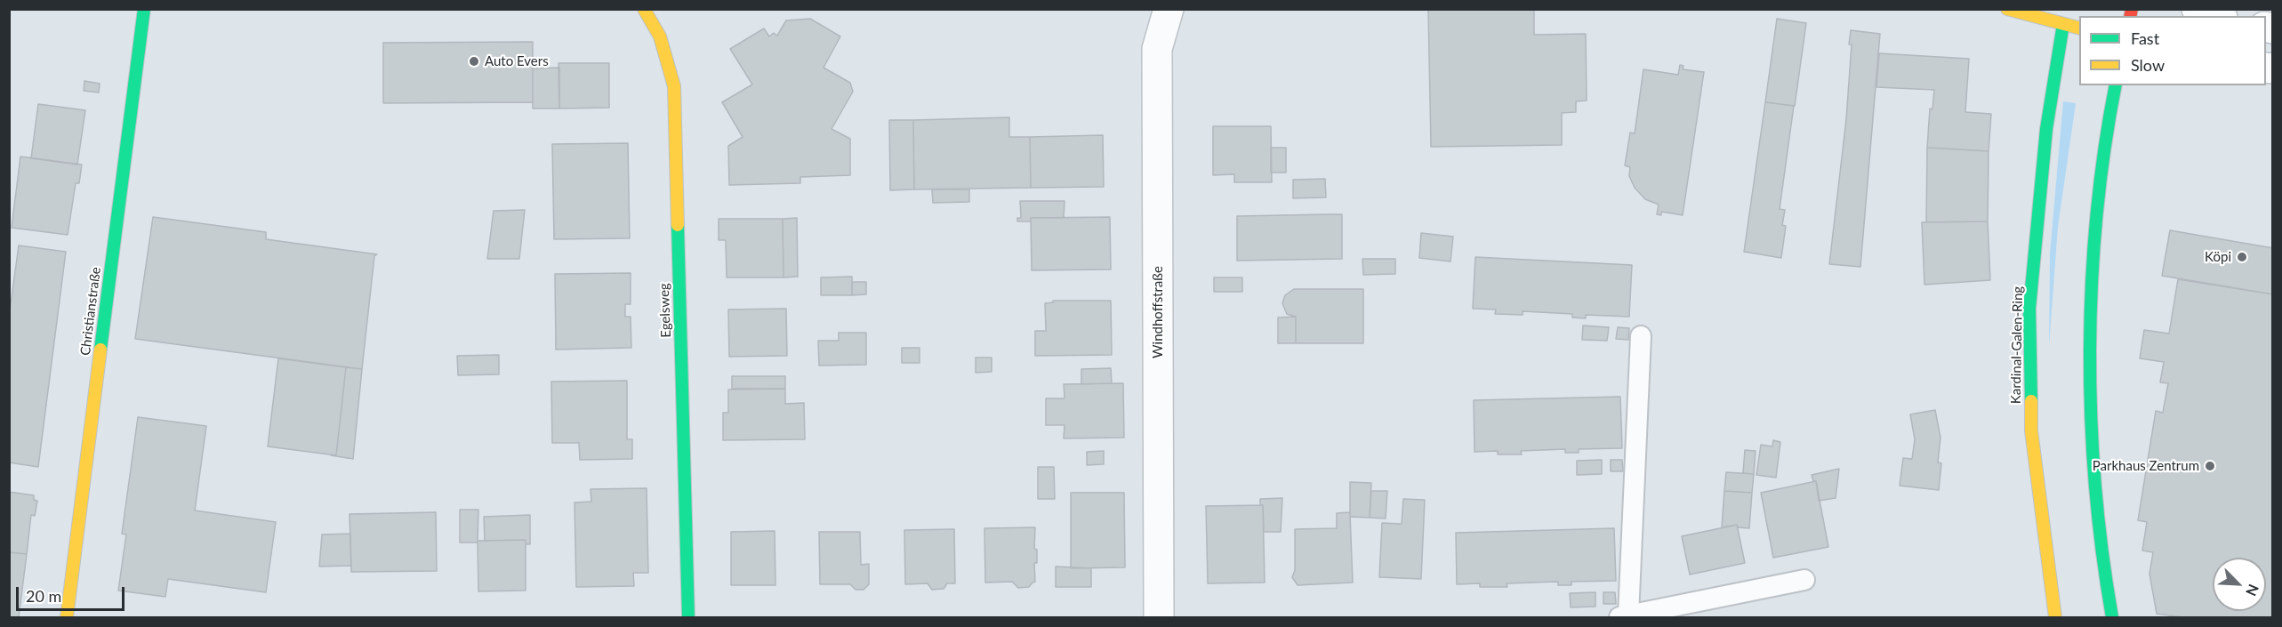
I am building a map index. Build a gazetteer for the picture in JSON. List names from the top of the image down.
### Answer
{
  "streets": {
    "main road": ["Egelsweg", "Christianstraße", "Kardinal-Galen-Ring"],
    "street": ["Windhoffstraße"]
  },
  "places": ["Auto Evers", "Köpi", "Parkhaus Zentrum"],
  "legend": ["Fast", "Slow"],
  "scale_bar": "20 m",
  "north": "bottom right"
}
